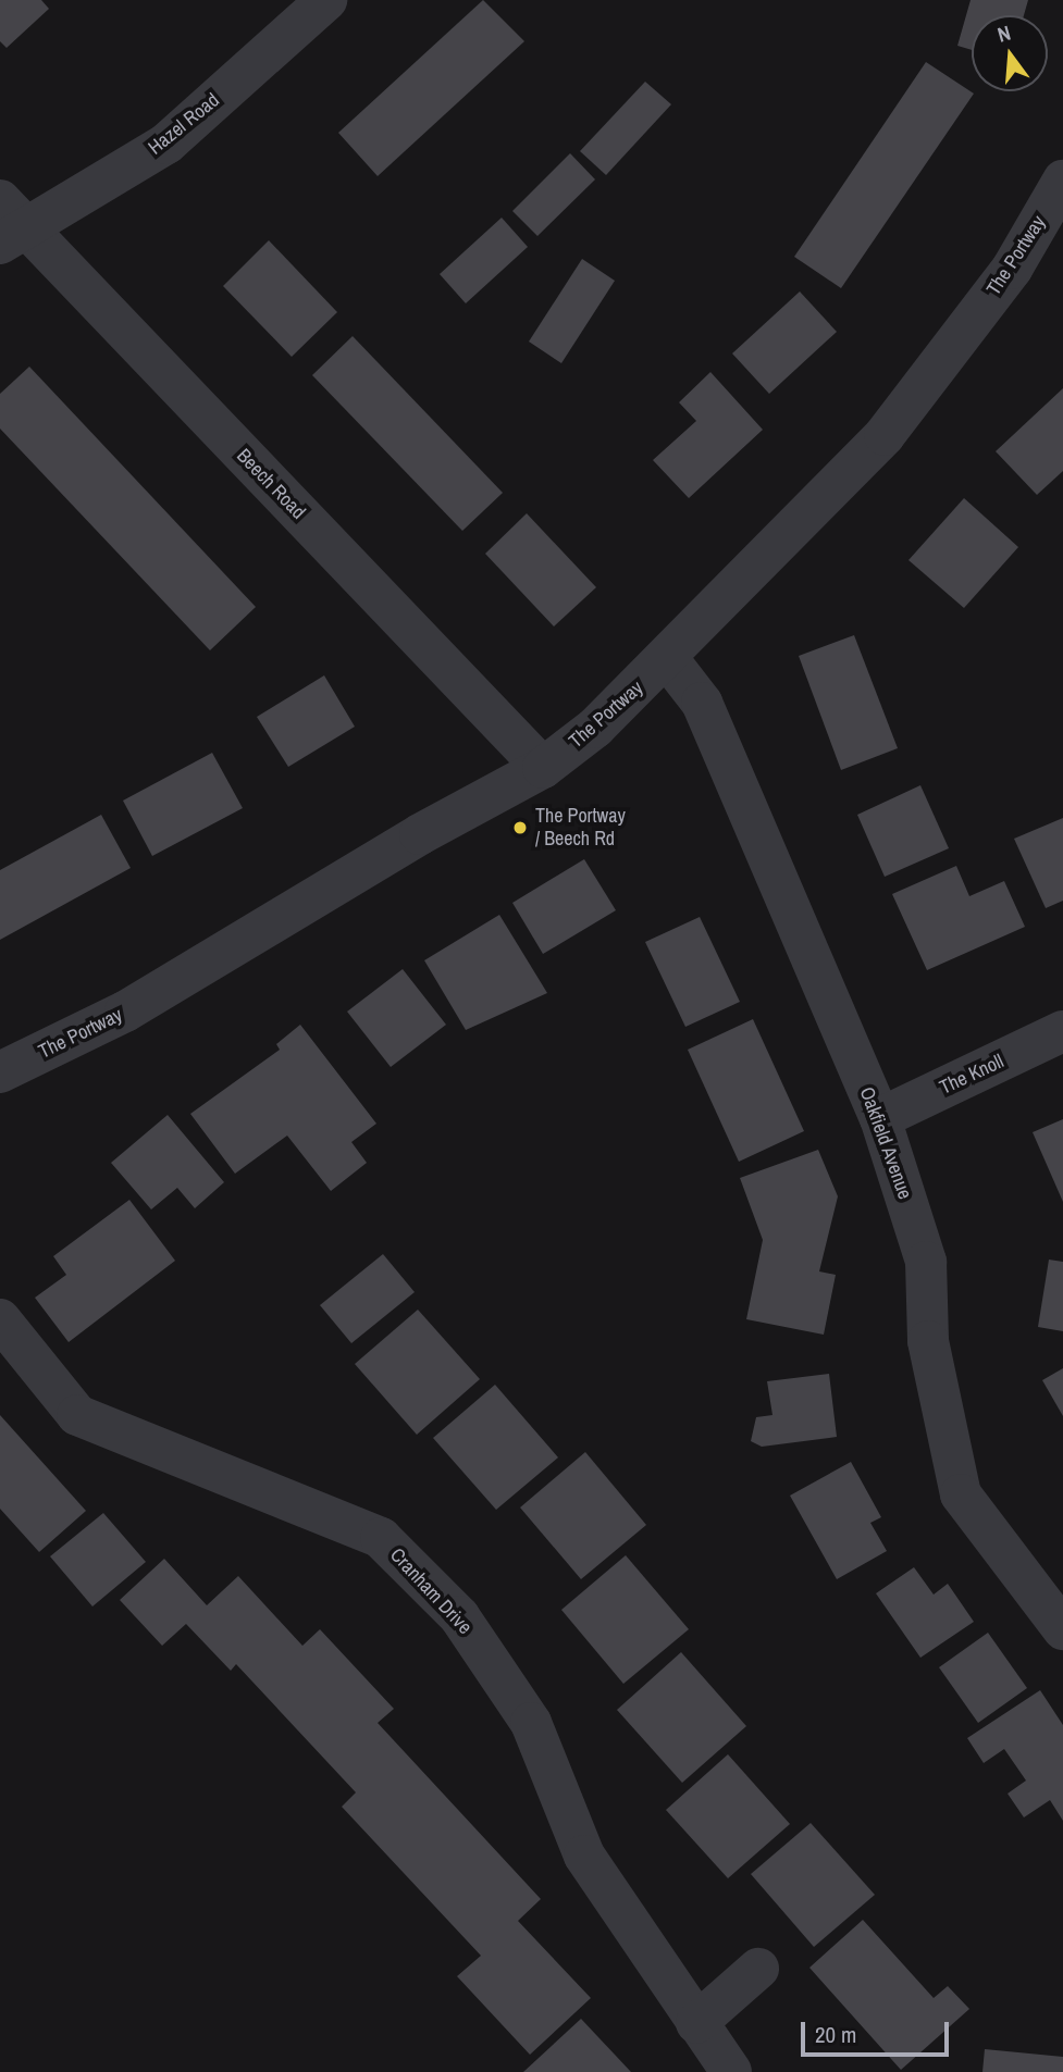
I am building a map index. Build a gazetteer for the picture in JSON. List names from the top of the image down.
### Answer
{
  "streets": {
    "street": [
      "Hazel Road",
      "The Portway",
      "Beech Road",
      "The Knoll",
      "Oakfield Avenue",
      "Cranham Drive"
    ]
  },
  "crossings": [
    ["Hazel Road", "Beech Road"],
    ["The Portway", "Beech Road"],
    ["The Portway", "Oakfield Avenue"],
    ["The Knoll", "Oakfield Avenue"]
  ],
  "places": ["The Portway / Beech Rd"],
  "scale_bar": "20 m",
  "north": "top"
}
